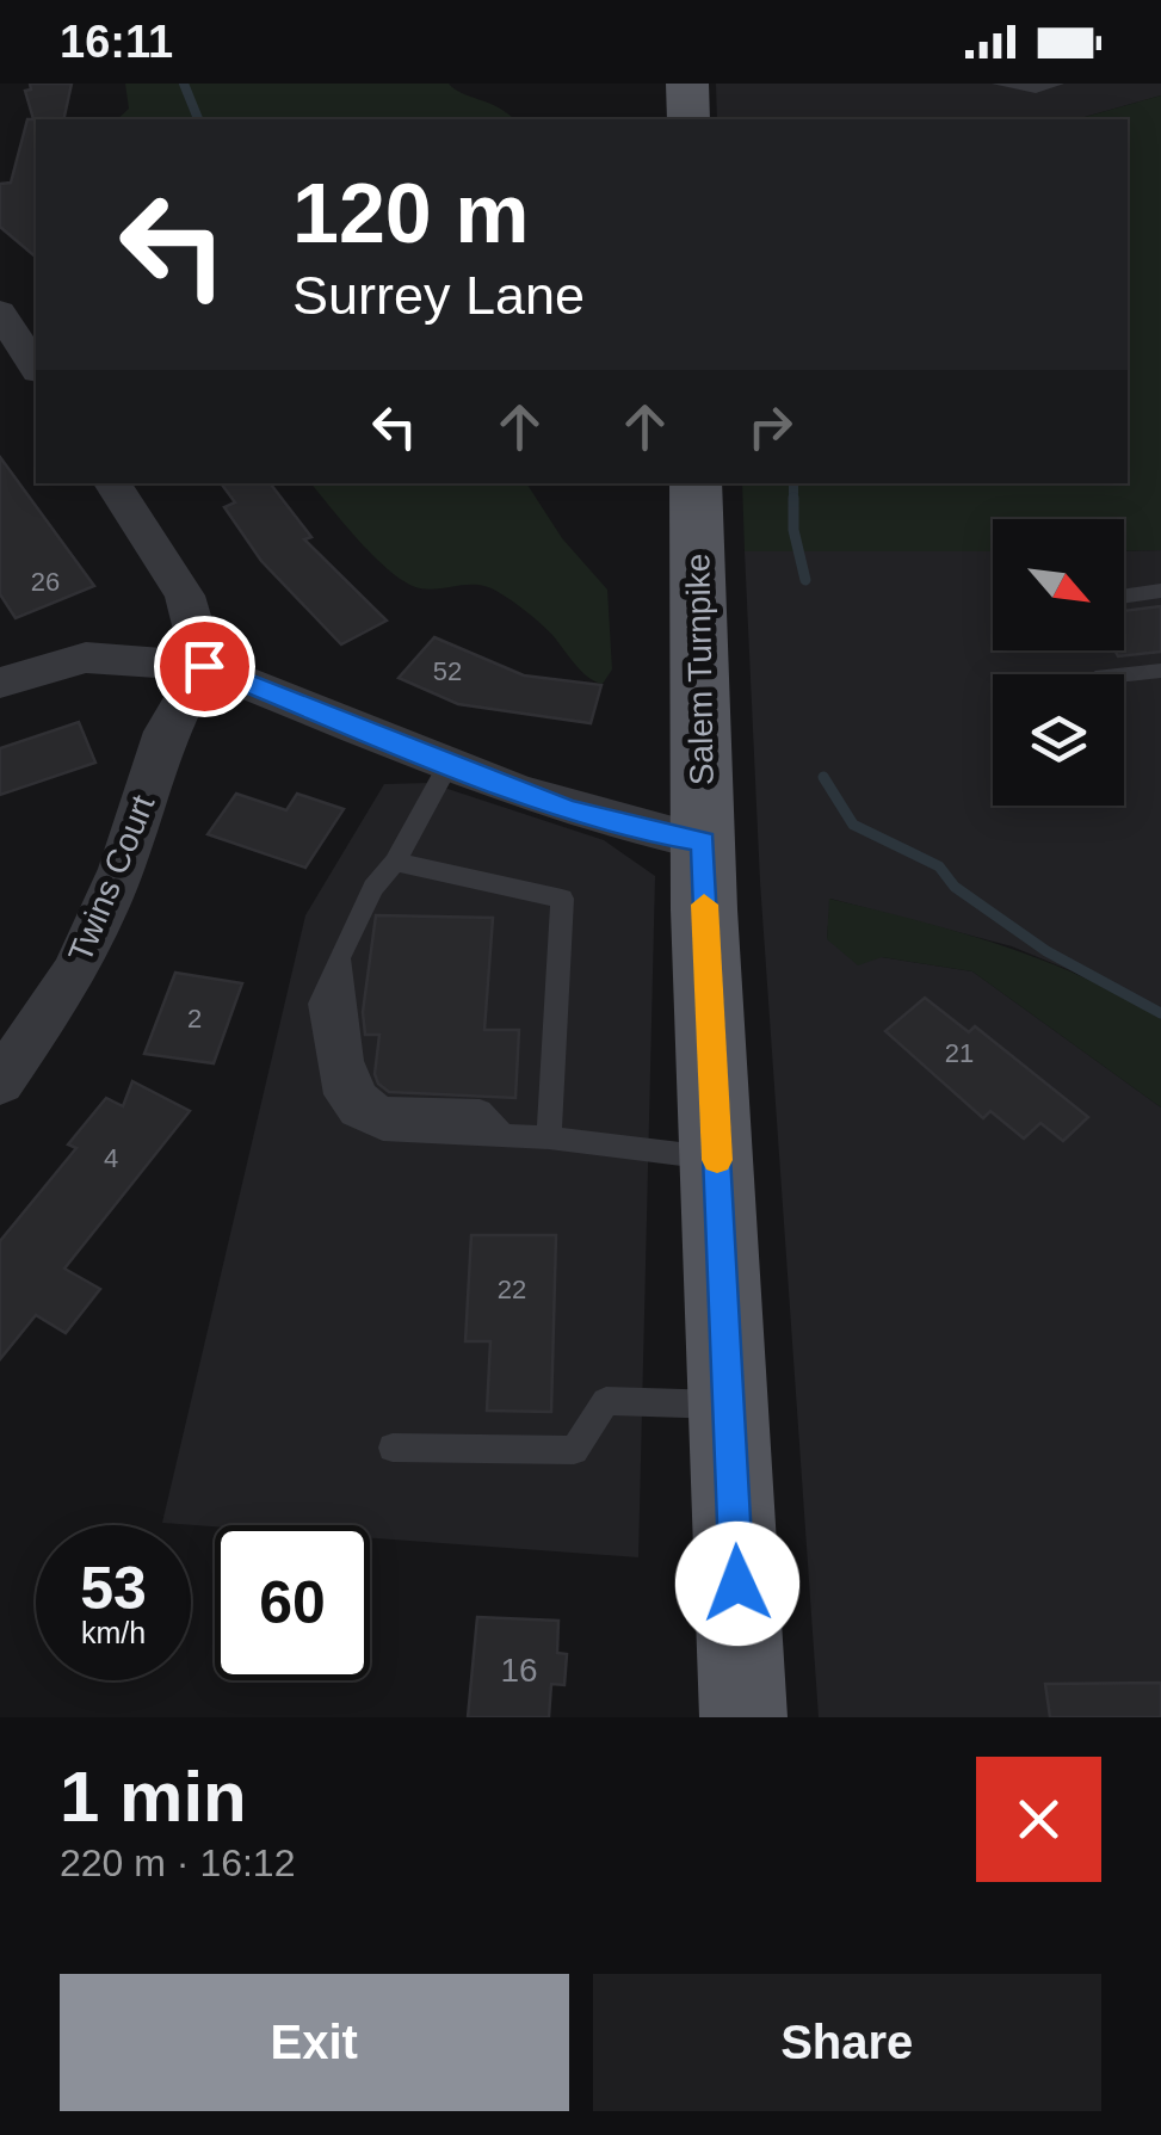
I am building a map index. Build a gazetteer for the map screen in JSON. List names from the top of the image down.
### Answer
{
  "streets": {
    "main road": ["Salem Turnpike"],
    "street": ["Twins Court"]
  },
  "house_numbers": [
    "26",
    "52",
    "2",
    "21",
    "4",
    "22",
    "16"
  ],
  "north": "bottom right",
  "page": {
    "status": "16:11",
    "turn": ["120 m", "Surrey Lane"],
    "speed": "53 km/h",
    "limit": "60",
    "heading": ["1 min", "220 m · 16:12"],
    "buttons": ["Exit", "Share"]
  }
}
